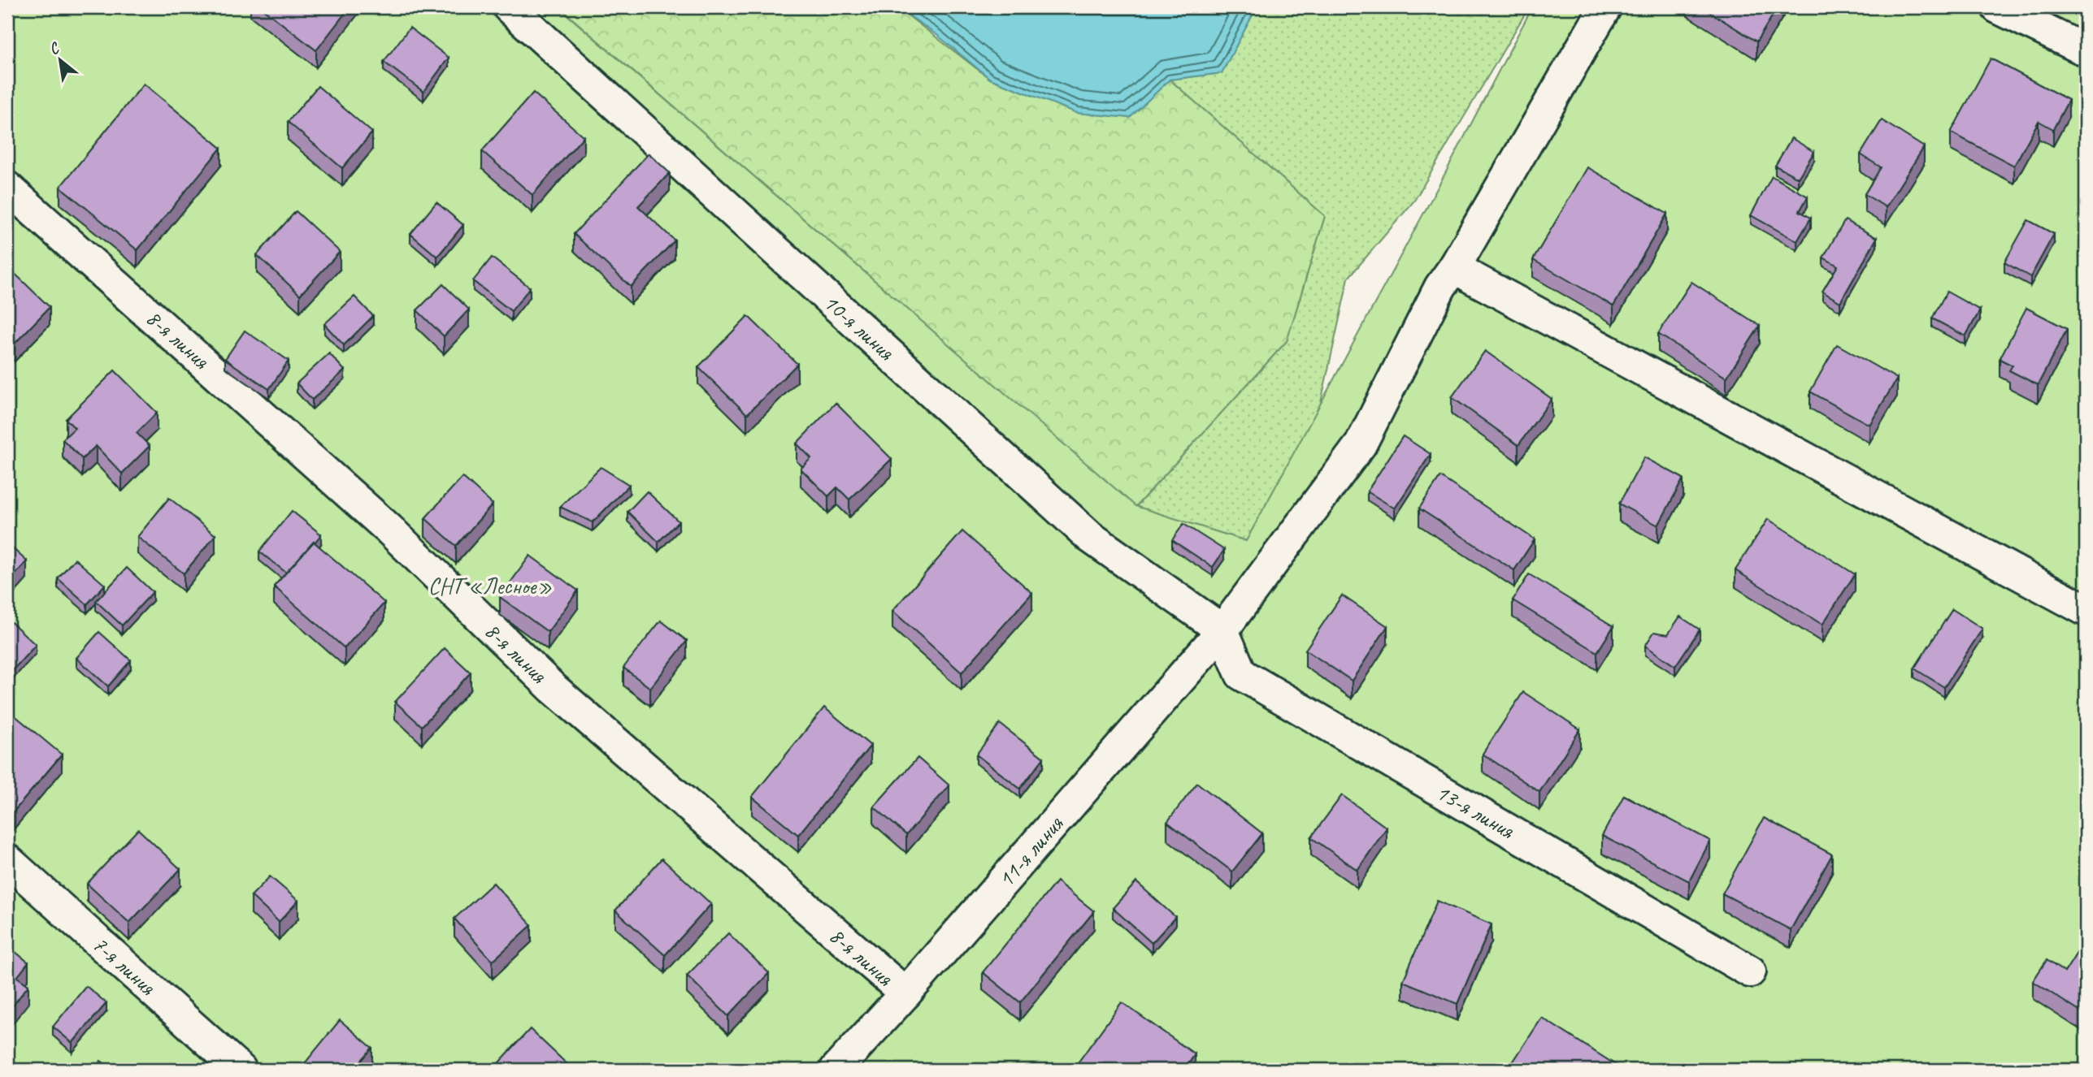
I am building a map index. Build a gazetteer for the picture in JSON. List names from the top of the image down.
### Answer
{
  "streets": {
    "street": [
      "10-я линия",
      "8-я линия",
      "13-я линия",
      "11-я линия",
      "7-я линия"
    ]
  },
  "crossings": [
    ["10-я линия", "13-я линия"],
    ["10-я линия", "11-я линия"],
    ["8-я линия", "11-я линия"],
    ["13-я линия", "11-я линия"]
  ],
  "parks": ["СНТ «Лесное»"],
  "north": "top left"
}
